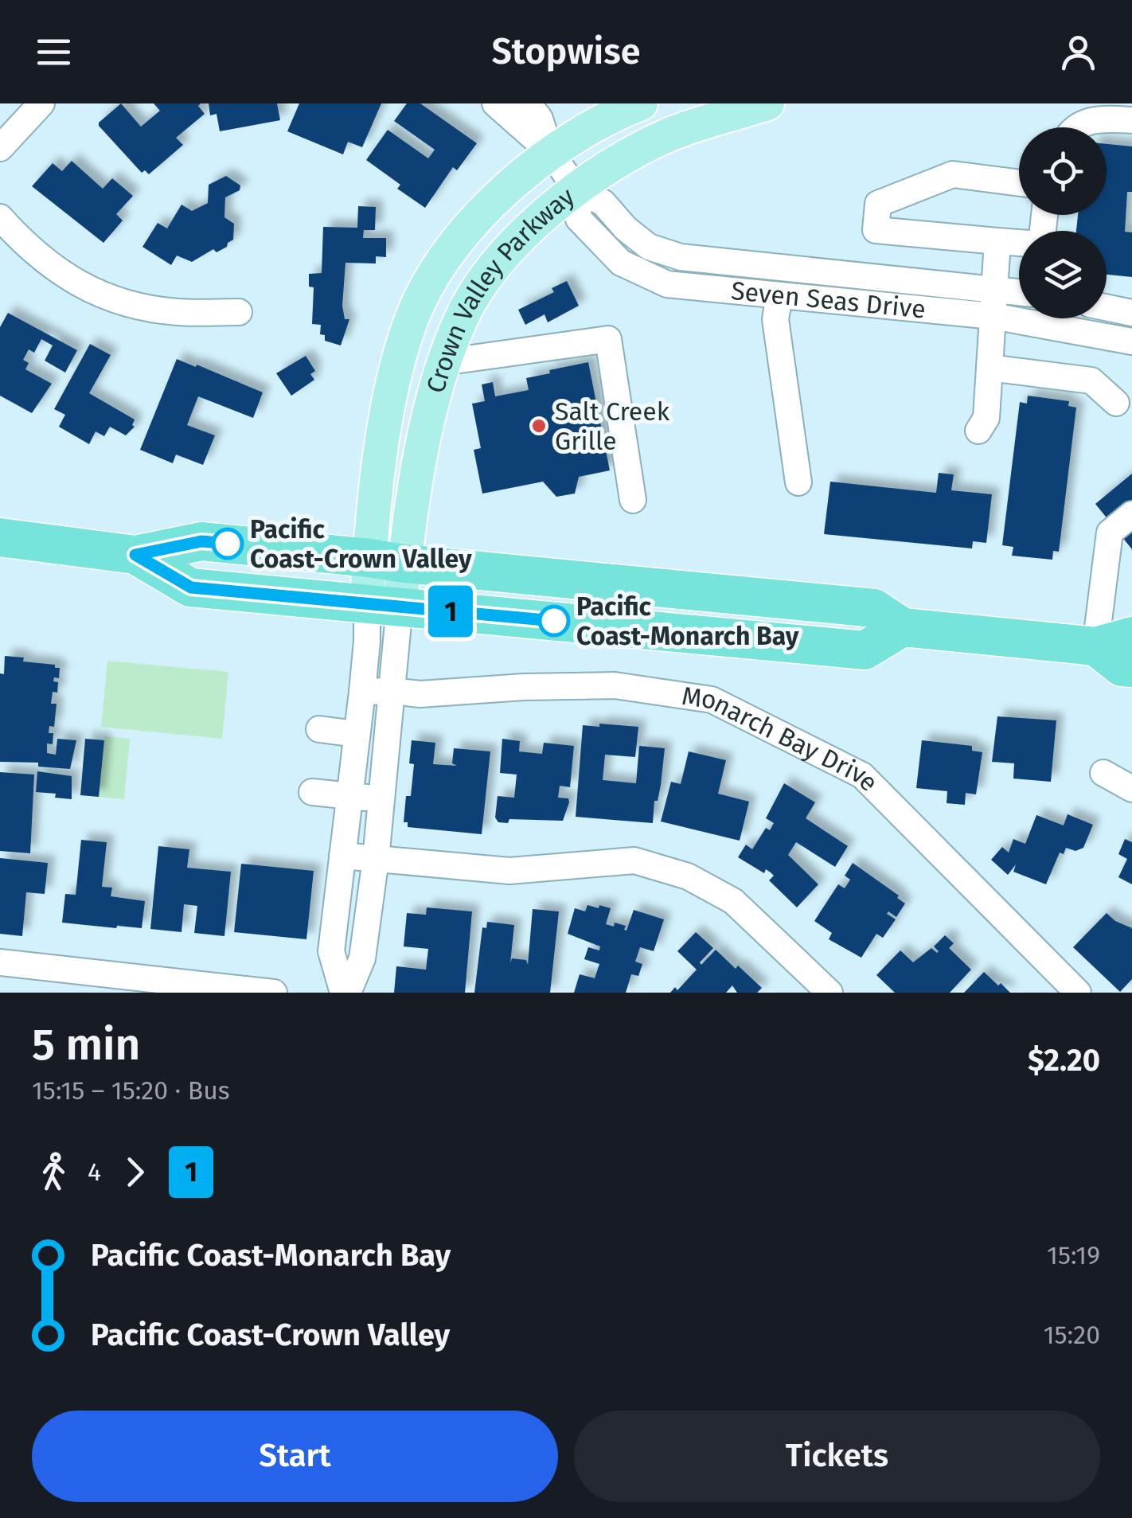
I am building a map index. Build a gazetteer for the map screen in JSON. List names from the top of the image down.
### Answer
{
  "streets": {
    "main road": ["Crown Valley Parkway"],
    "street": ["Seven Seas Drive", "Monarch Bay Drive"]
  },
  "crossings": [
    ["Crown Valley Parkway", "Seven Seas Drive"]
  ],
  "places": ["Salt Creek Grille", "Pacific Coast-Crown Valley", "Pacific Coast-Monarch Bay"],
  "lines": ["bus line 1"],
  "page": {
    "header": "Stopwise",
    "on_map": "1",
    "heading": ["5 min", "15:15 – 15:20 · Bus", "$2.20"],
    "legs": ["4", "1"],
    "list": [
      {
        "name": "Pacific Coast-Monarch Bay",
        "value": "15:19"
      },
      {
        "name": "Pacific Coast-Crown Valley",
        "value": "15:20"
      }
    ],
    "buttons": ["Start", "Tickets"]
  }
}
